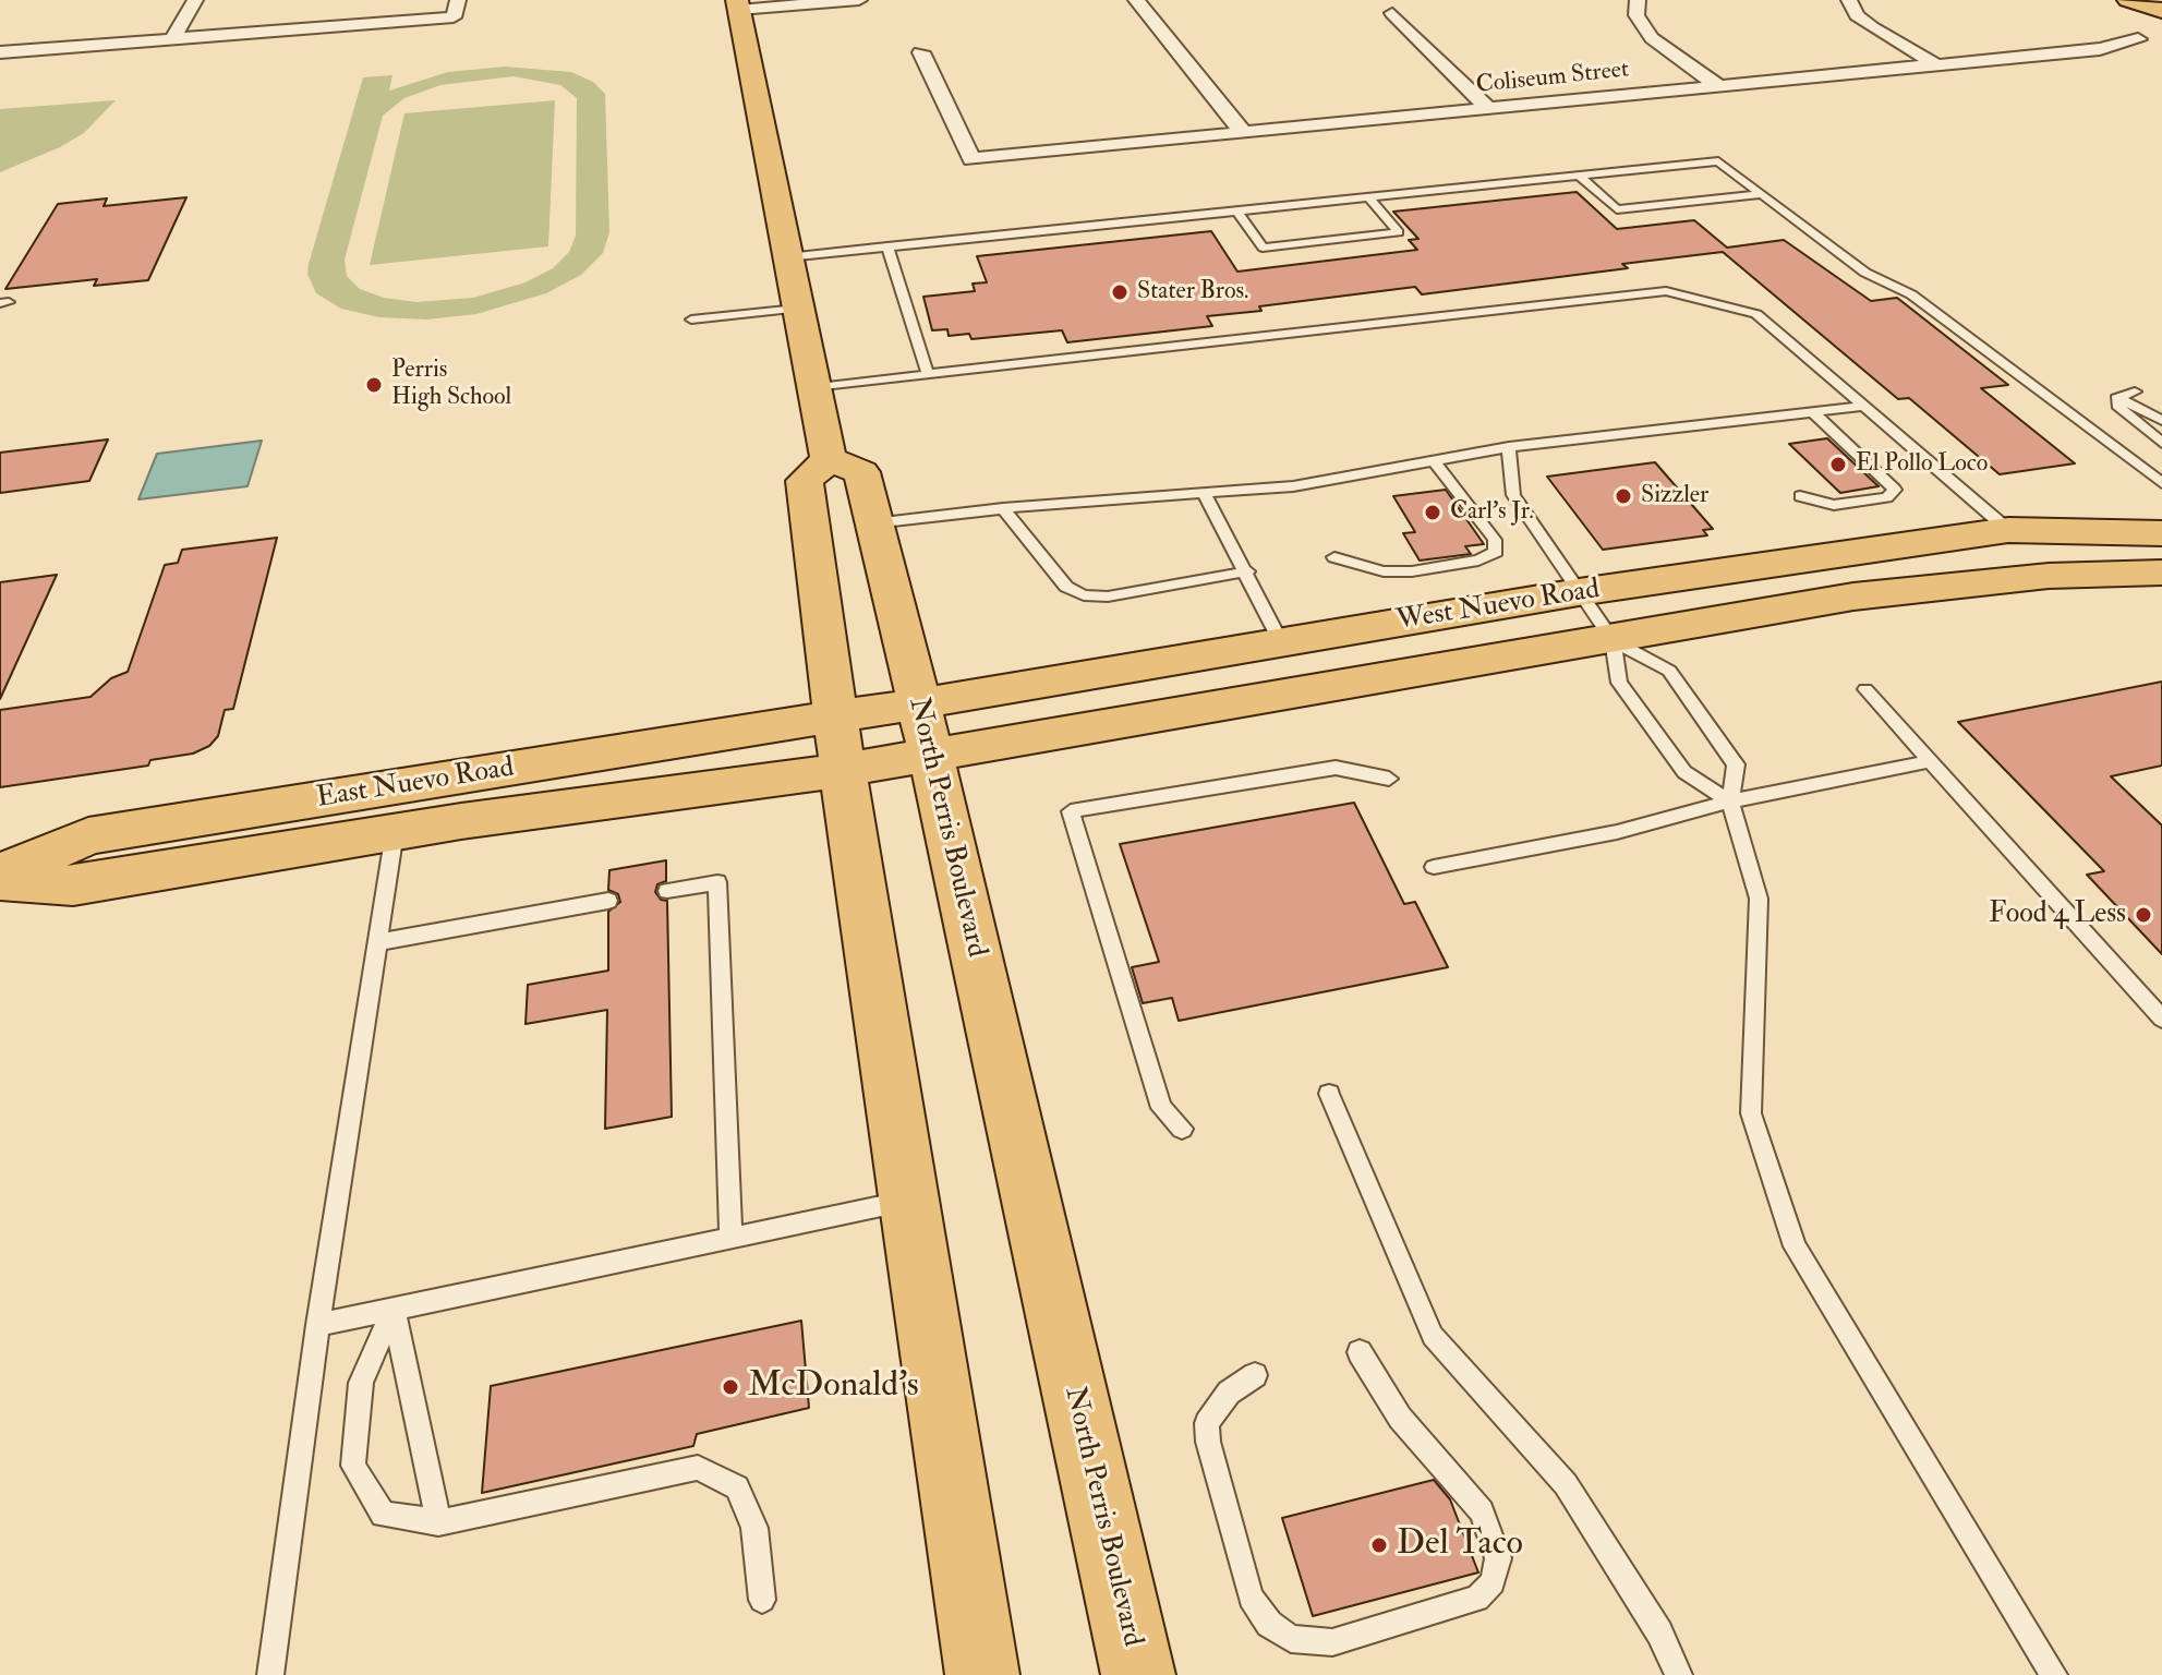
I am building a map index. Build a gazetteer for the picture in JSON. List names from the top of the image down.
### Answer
{
  "streets": {
    "main road": ["West Nuevo Road", "East Nuevo Road", "North Perris Boulevard"],
    "street": ["Coliseum Street"]
  },
  "crossings": [
    ["West Nuevo Road", "East Nuevo Road"],
    ["West Nuevo Road", "North Perris Boulevard"]
  ],
  "places": [
    "Stater Bros.",
    "Perris High School",
    "El Pollo Loco",
    "Sizzler",
    "Carl's Jr.",
    "Food 4 Less",
    "McDonald's",
    "Del Taco"
  ]
}
